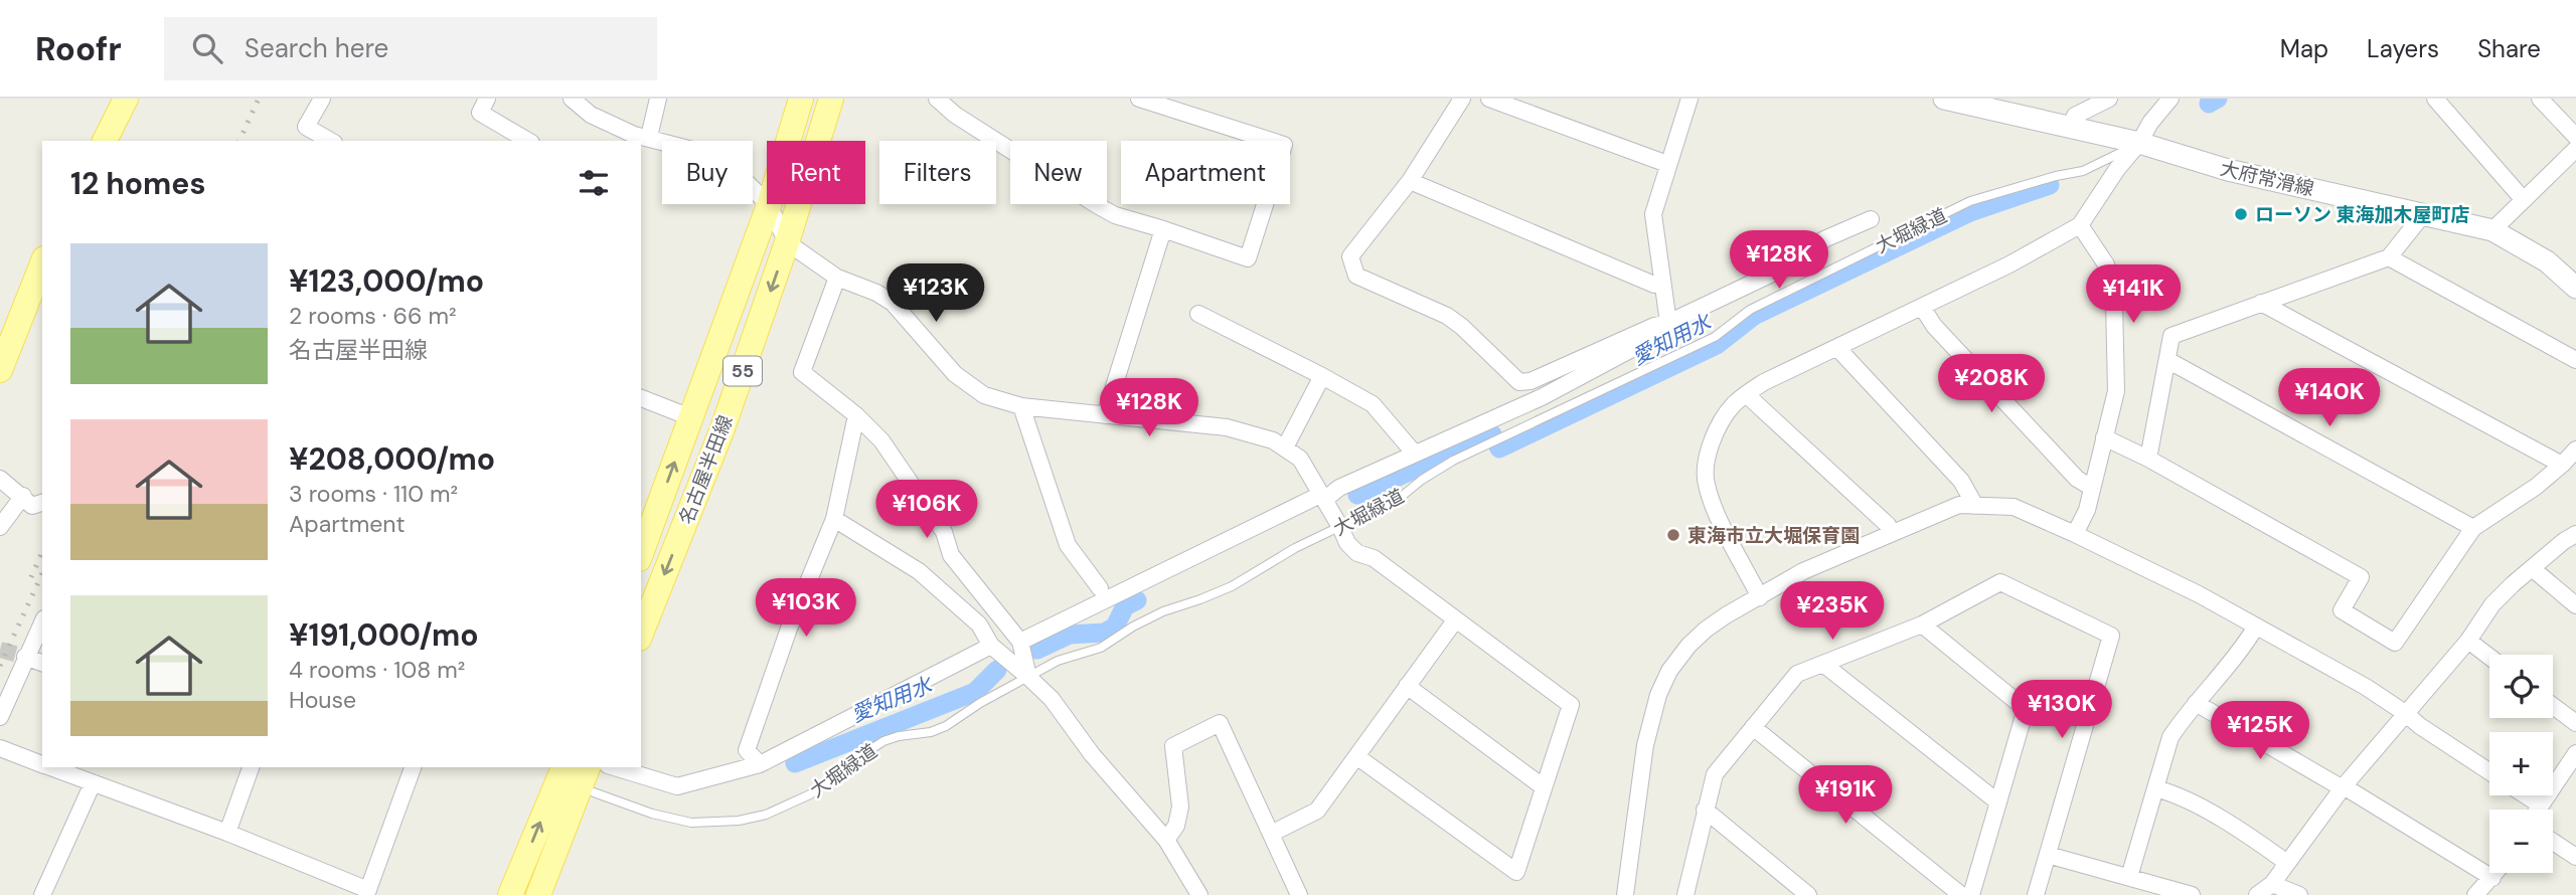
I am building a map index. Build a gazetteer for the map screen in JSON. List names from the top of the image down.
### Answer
{
  "streets": {
    "main road": ["大府常滑線", "55", "名古屋半田線"],
    "lane": ["大堀緑道"]
  },
  "crossings": [
    ["大府常滑線", "大堀緑道"]
  ],
  "water": ["愛知用水"],
  "places": ["ローソン 東海加木屋町店", "東海市立大堀保育園"],
  "page": {
    "header": "Roofr",
    "search": "Search here",
    "nav": ["Map", "Layers", "Share"],
    "chip": [
      "Buy",
      "Rent",
      "Filters",
      "New",
      "Apartment"
    ],
    "heading": "12 homes",
    "list": [
      {
        "name": "¥123,000/mo",
        "note": "2 rooms · 66 m² · 名古屋半田線"
      },
      {
        "name": "¥208,000/mo",
        "note": "3 rooms · 110 m² · Apartment"
      },
      {
        "name": "¥191,000/mo",
        "note": "4 rooms · 108 m² · House"
      }
    ],
    "price": [
      "¥128K",
      "¥123K",
      "¥141K",
      "¥208K",
      "¥140K",
      "¥128K",
      "¥106K",
      "¥103K",
      "¥235K",
      "¥130K",
      "¥125K",
      "¥191K"
    ],
    "map_buttons": ["+", "−"]
  }
}
